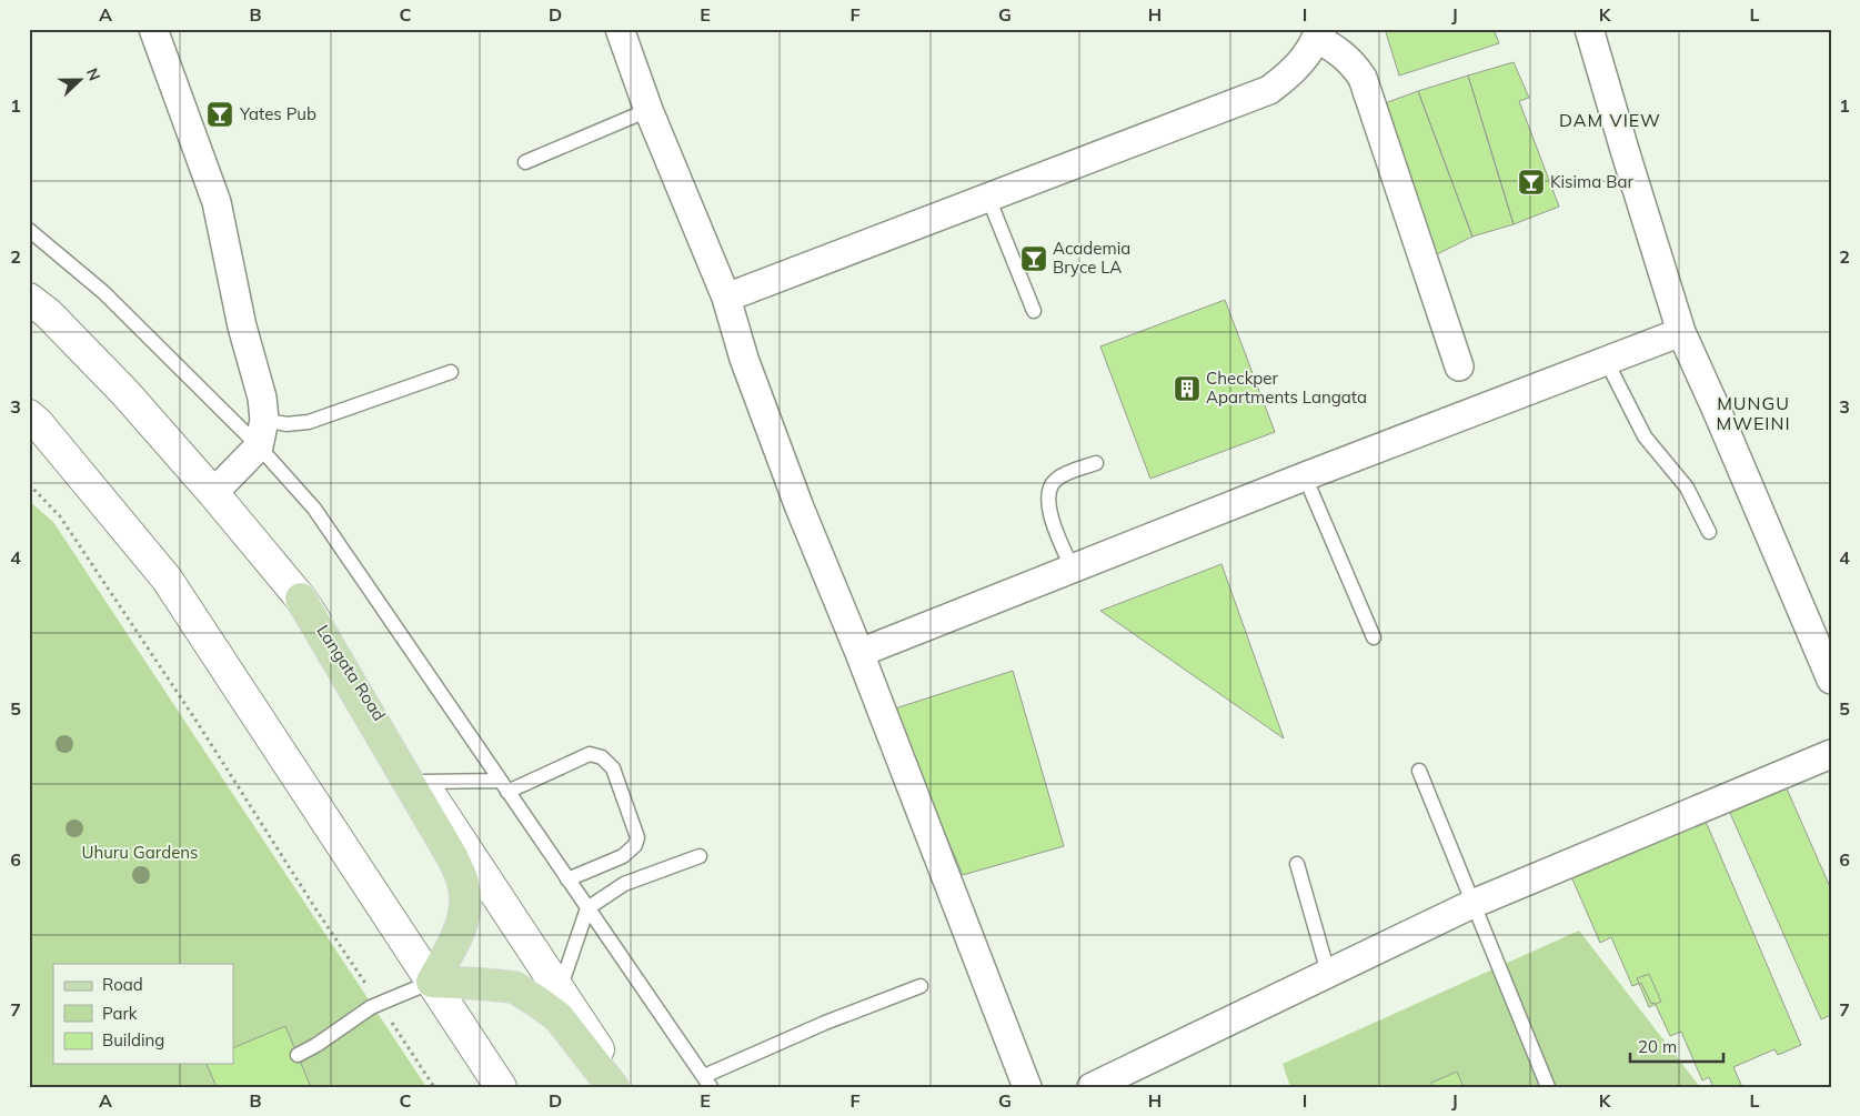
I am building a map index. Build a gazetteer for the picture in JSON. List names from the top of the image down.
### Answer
{
  "streets": {
    "main road": ["Langata Road"]
  },
  "districts": ["DAM VIEW", "MUNGU MWEINI"],
  "parks": ["Uhuru Gardens"],
  "places": {
    "bar": ["Yates Pub", "Kisima Bar", "Academia Bryce LA"],
    "building": ["Checkper Apartments Langata"]
  },
  "legend": ["Road", "Park", "Building"],
  "scale_bar": "20 m",
  "north": "right",
  "grid": {
    "columns": [
      "A",
      "B",
      "C",
      "D",
      "E",
      "F",
      "G",
      "H",
      "I",
      "J",
      "K",
      "L"
    ],
    "rows": [
      "1",
      "2",
      "3",
      "4",
      "5",
      "6",
      "7"
    ]
  }
}
